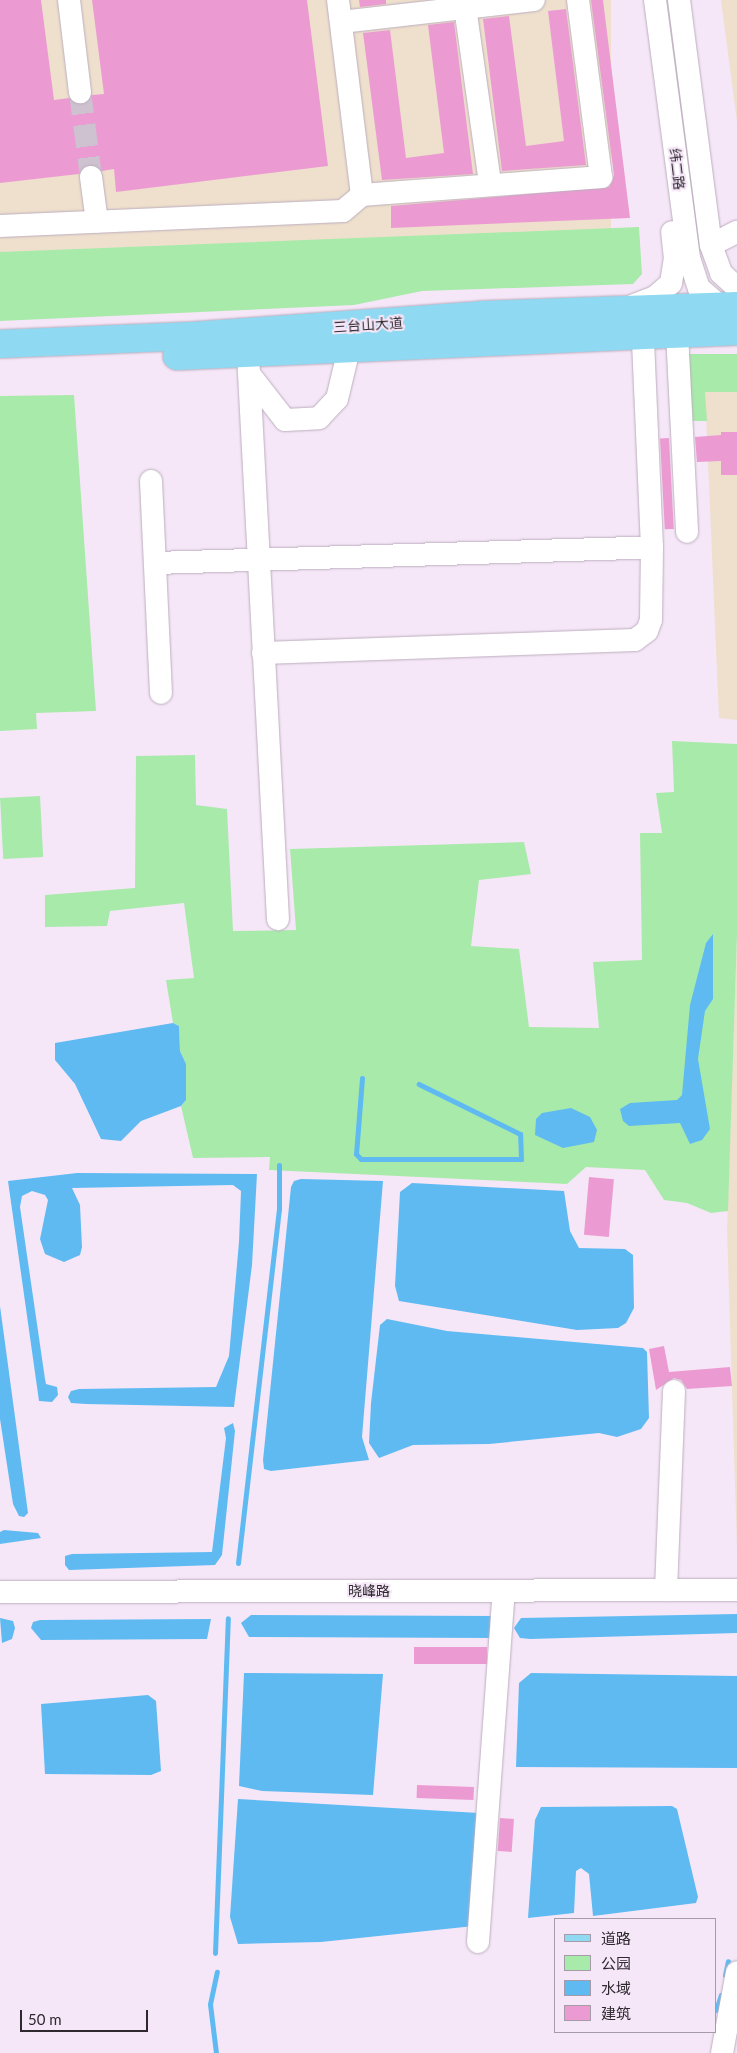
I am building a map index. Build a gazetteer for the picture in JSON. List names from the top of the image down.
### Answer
{
  "streets": {
    "main road": ["三台山大道"],
    "street": ["纬二路", "晓峰路"]
  },
  "crossings": [
    ["纬二路", "三台山大道"]
  ],
  "legend": [
    "道路",
    "公园",
    "水域",
    "建筑"
  ],
  "scale_bar": "50 m"
}
